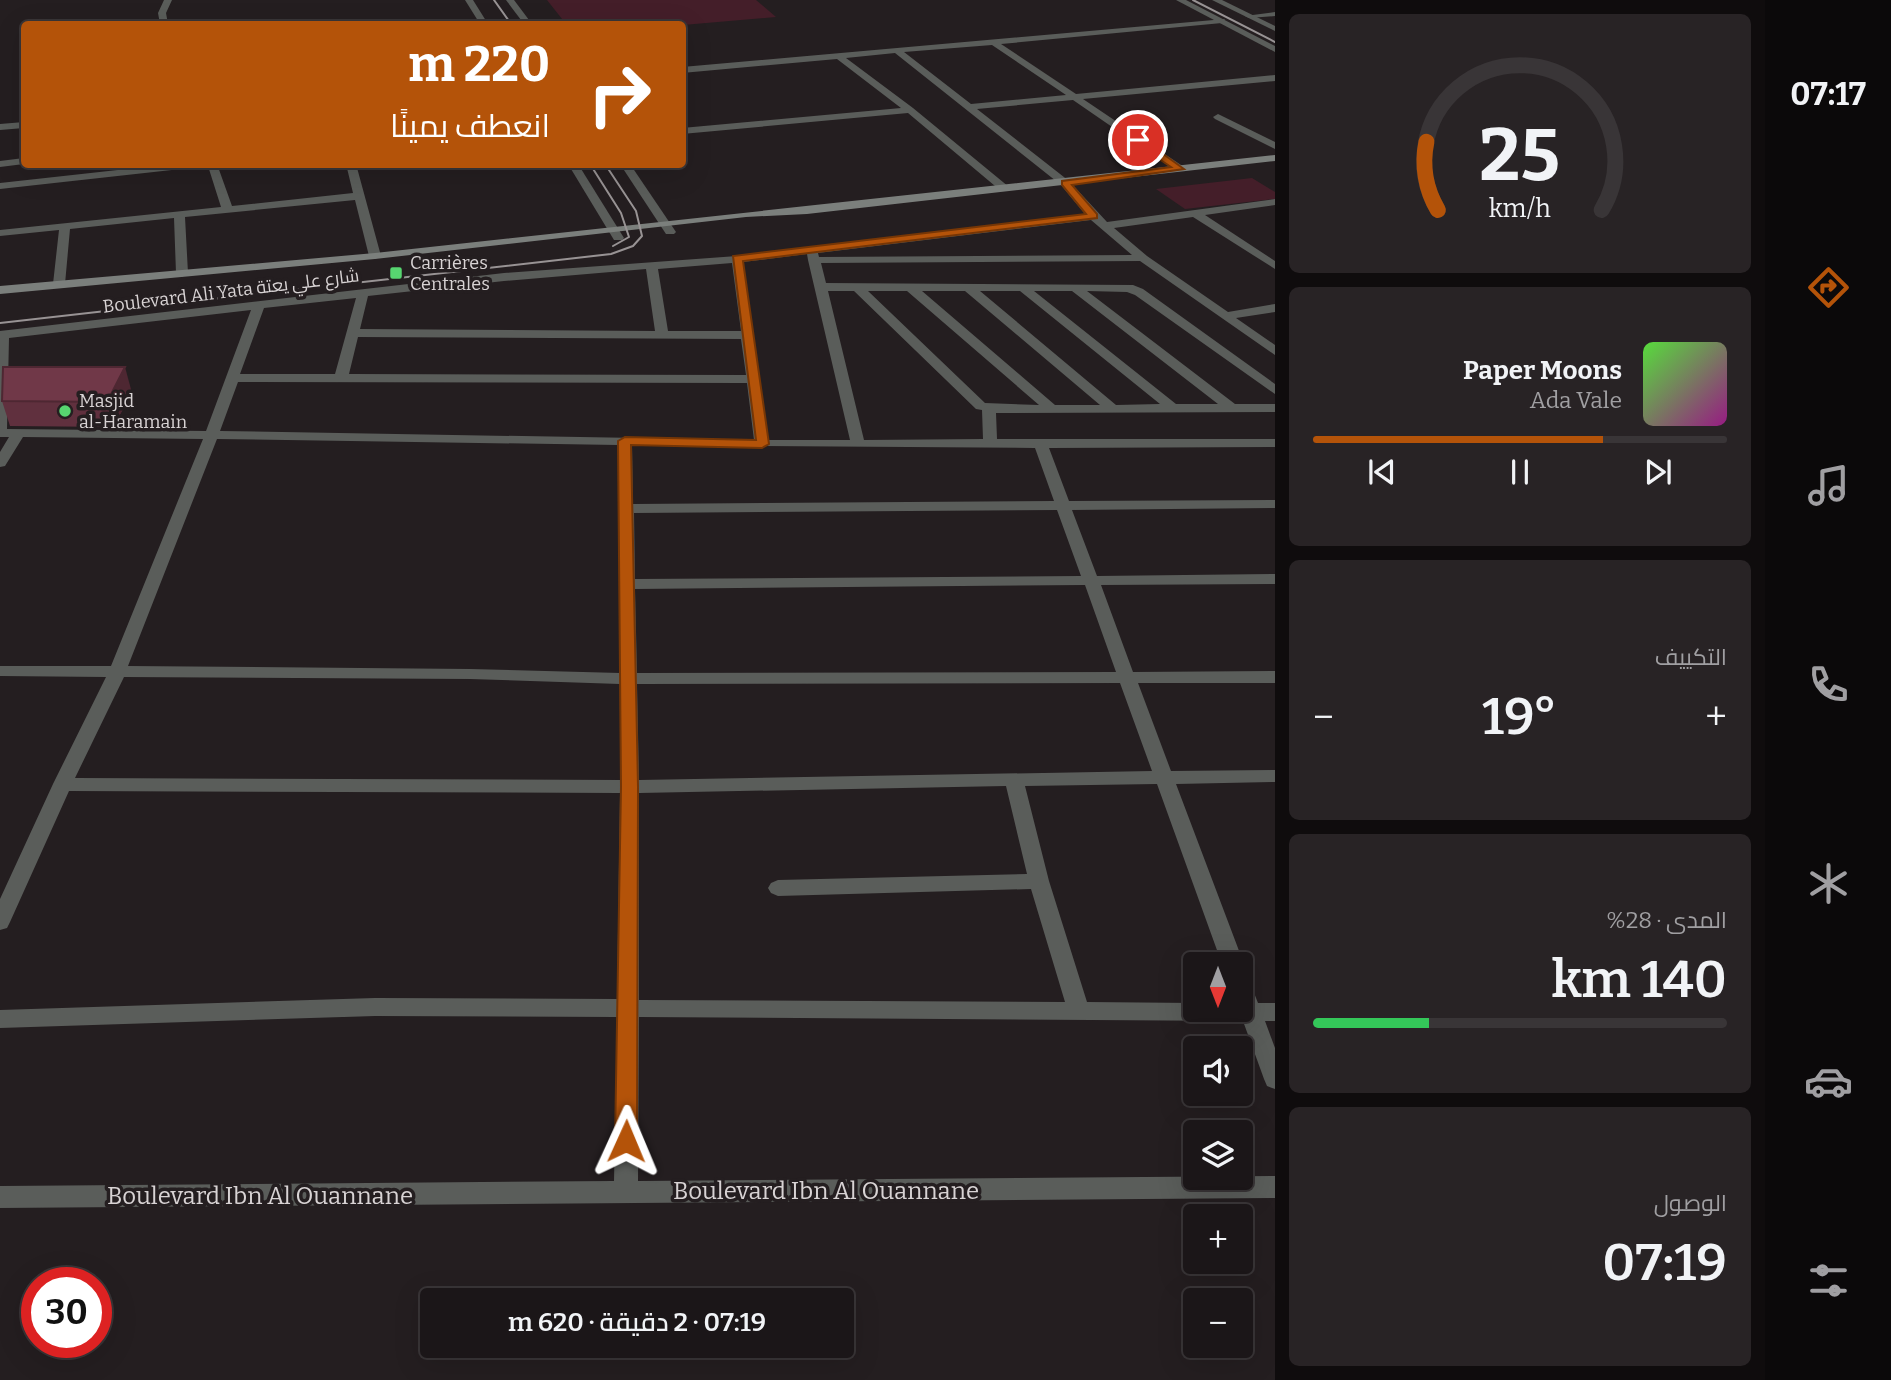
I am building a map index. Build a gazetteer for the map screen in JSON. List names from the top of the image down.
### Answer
{
  "streets": {
    "main road": ["Boulevard Ali Yata شارع علي يعتة"],
    "street": ["Boulevard Ibn Al Ouannane"]
  },
  "places": {
    "transit": ["Carrières Centrales"],
    "other": ["Masjid al-Haramain"]
  },
  "north": "bottom",
  "page": {
    "tabs": "07:17",
    "turn": ["220 m", "انعطف يمينًا"],
    "song": ["Paper Moons", "Ada Vale"],
    "tile": [
      "التكييف",
      ["المدى · 28%", "140 km"],
      ["الوصول", "07:19"]
    ],
    "heat": ["−", "19°", "+"],
    "map_buttons": ["+", "−"],
    "limit": "30",
    "trip": "07:19 · 2 دقيقة · 620 m",
    "gauge": ["25", "km/h"]
  }
}
